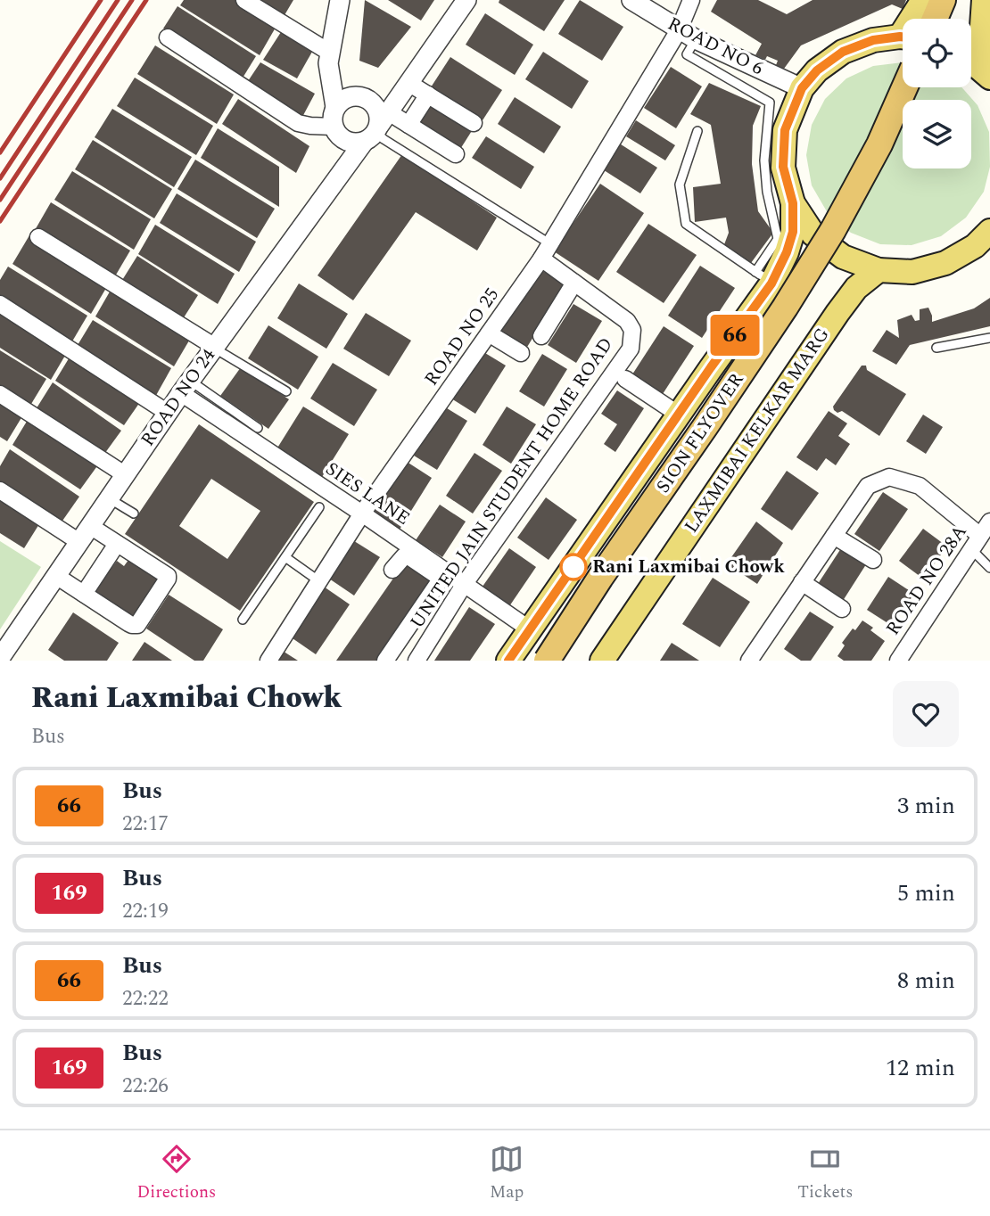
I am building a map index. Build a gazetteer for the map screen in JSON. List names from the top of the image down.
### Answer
{
  "streets": {
    "highway": ["SION FLYOVER"],
    "main road": ["LAXMIBAI KELKAR MARG"],
    "street": [
      "ROAD NO 6",
      "ROAD NO 25",
      "ROAD NO 24",
      "UNITED JAIN STUDENT HOME ROAD",
      "SIES LANE",
      "ROAD NO 28A"
    ]
  },
  "crossings": [
    ["ROAD NO 6", "ROAD NO 25"],
    ["ROAD NO 25", "UNITED JAIN STUDENT HOME ROAD"],
    ["ROAD NO 25", "SIES LANE"],
    ["ROAD NO 24", "SIES LANE"],
    ["UNITED JAIN STUDENT HOME ROAD", "SIES LANE"]
  ],
  "places": ["Rani Laxmibai Chowk"],
  "lines": ["bus line 66"],
  "page": {
    "on_map": "66",
    "heading": ["Rani Laxmibai Chowk", "Bus"],
    "list": [
      {
        "mark": "66",
        "name": "Bus",
        "note": "22:17",
        "value": "3 min"
      },
      {
        "mark": "169",
        "name": "Bus",
        "note": "22:19",
        "value": "5 min"
      },
      {
        "mark": "66",
        "name": "Bus",
        "note": "22:22",
        "value": "8 min"
      },
      {
        "mark": "169",
        "name": "Bus",
        "note": "22:26",
        "value": "12 min"
      }
    ],
    "tabs": ["Directions", "Map", "Tickets"]
  }
}
